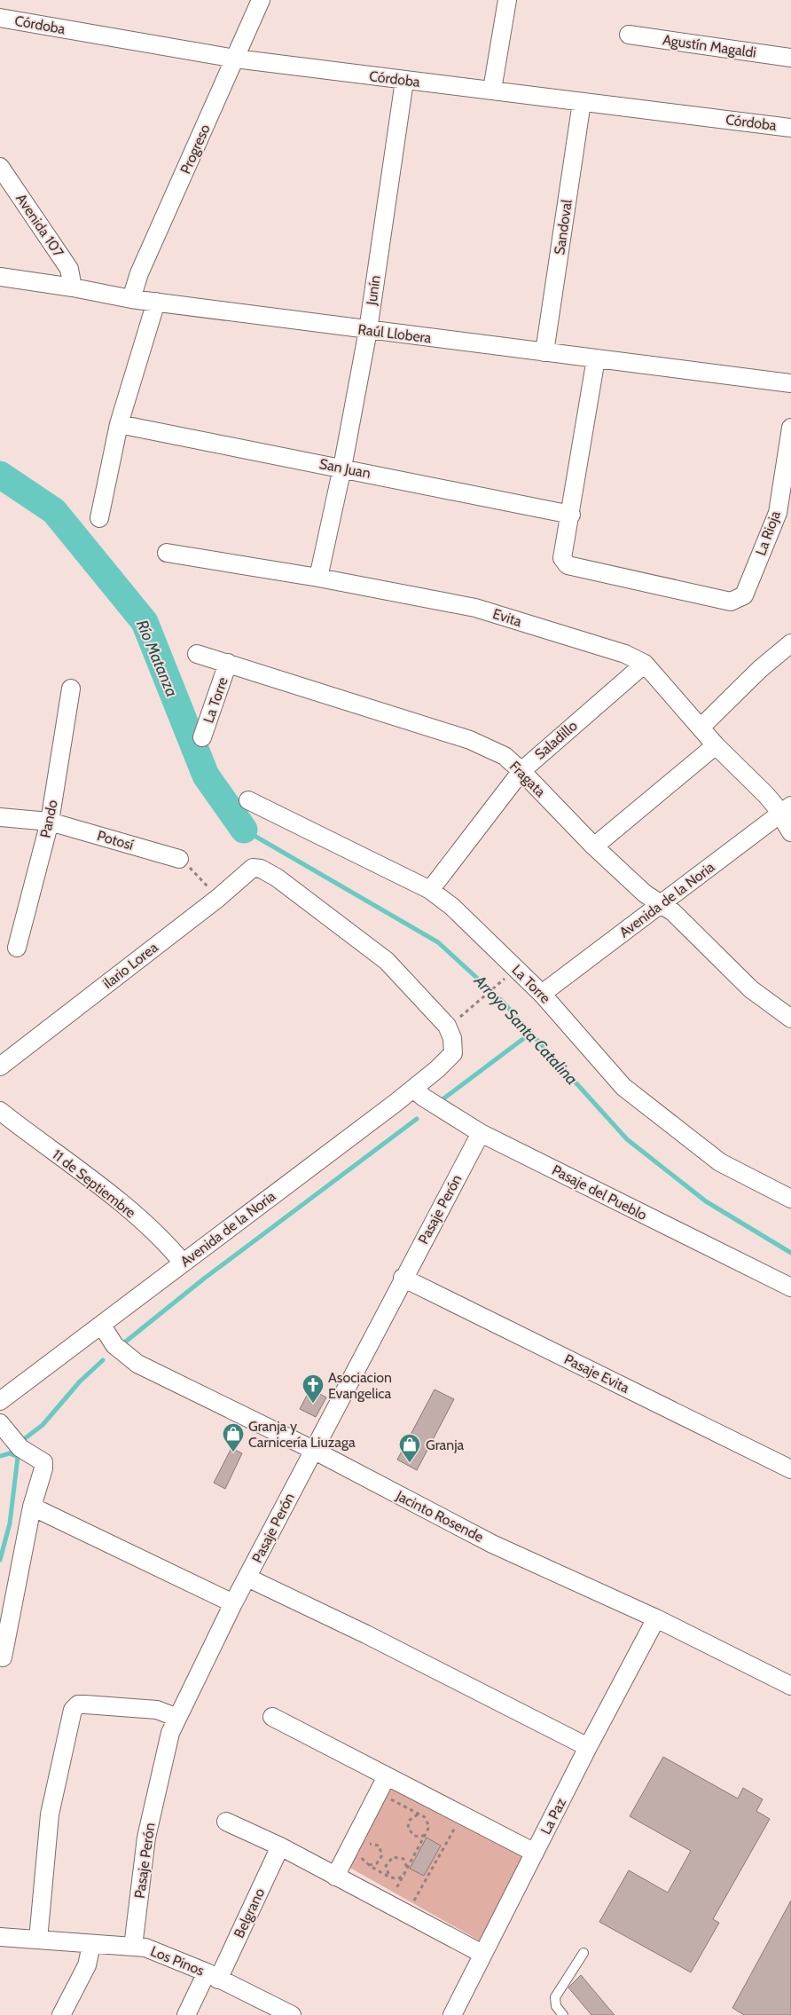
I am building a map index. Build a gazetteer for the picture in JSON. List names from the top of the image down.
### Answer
{
  "streets": {
    "street": [
      "Córdoba",
      "Agustín Magaldi",
      "Progreso",
      "Avenida 107",
      "Sandoval",
      "Junín",
      "Raúl Llobera",
      "San Juan",
      "La Rioja",
      "Evita",
      "La Torre",
      "Saladillo",
      "Fragata",
      "Pando",
      "Potosí",
      "Avenida de la Noria",
      "ilario Lorea",
      "11 de Septiembre",
      "Pasaje del Pueblo",
      "Pasaje Perón",
      "Pasaje Evita",
      "Jacinto Rosende",
      "La Paz",
      "Belgrano",
      "Los Pinos"
    ]
  },
  "crossings": [
    ["Córdoba", "Progreso"],
    ["Córdoba", "Sandoval"],
    ["Córdoba", "Junín"],
    ["Progreso", "Raúl Llobera"],
    ["Avenida 107", "Raúl Llobera"],
    ["Sandoval", "Raúl Llobera"],
    ["Junín", "Raúl Llobera"],
    ["Junín", "San Juan"],
    ["Junín", "Evita"],
    ["San Juan", "La Rioja"],
    ["Evita", "Saladillo"],
    ["Evita", "Avenida de la Noria"],
    ["La Torre", "Saladillo"],
    ["La Torre", "Fragata"],
    ["La Torre", "Avenida de la Noria"],
    ["Saladillo", "Fragata"],
    ["Fragata", "Avenida de la Noria"],
    ["Pando", "Potosí"],
    ["Avenida de la Noria", "ilario Lorea"],
    ["Avenida de la Noria", "11 de Septiembre"],
    ["Avenida de la Noria", "Pasaje del Pueblo"],
    ["Avenida de la Noria", "Jacinto Rosende"],
    ["Pasaje del Pueblo", "Pasaje Perón"],
    ["Pasaje Perón", "Pasaje Evita"],
    ["Pasaje Perón", "Jacinto Rosende"],
    ["Pasaje Perón", "Los Pinos"],
    ["Jacinto Rosende", "La Paz"],
    ["Belgrano", "Los Pinos"]
  ],
  "water": ["Río Matanza", "Arroyo Santa Catalina"],
  "places": {
    "church": ["Asociacion Evangelica"],
    "shop": ["Granja y Carnicería Liuzaga", "Granja"]
  }
}
